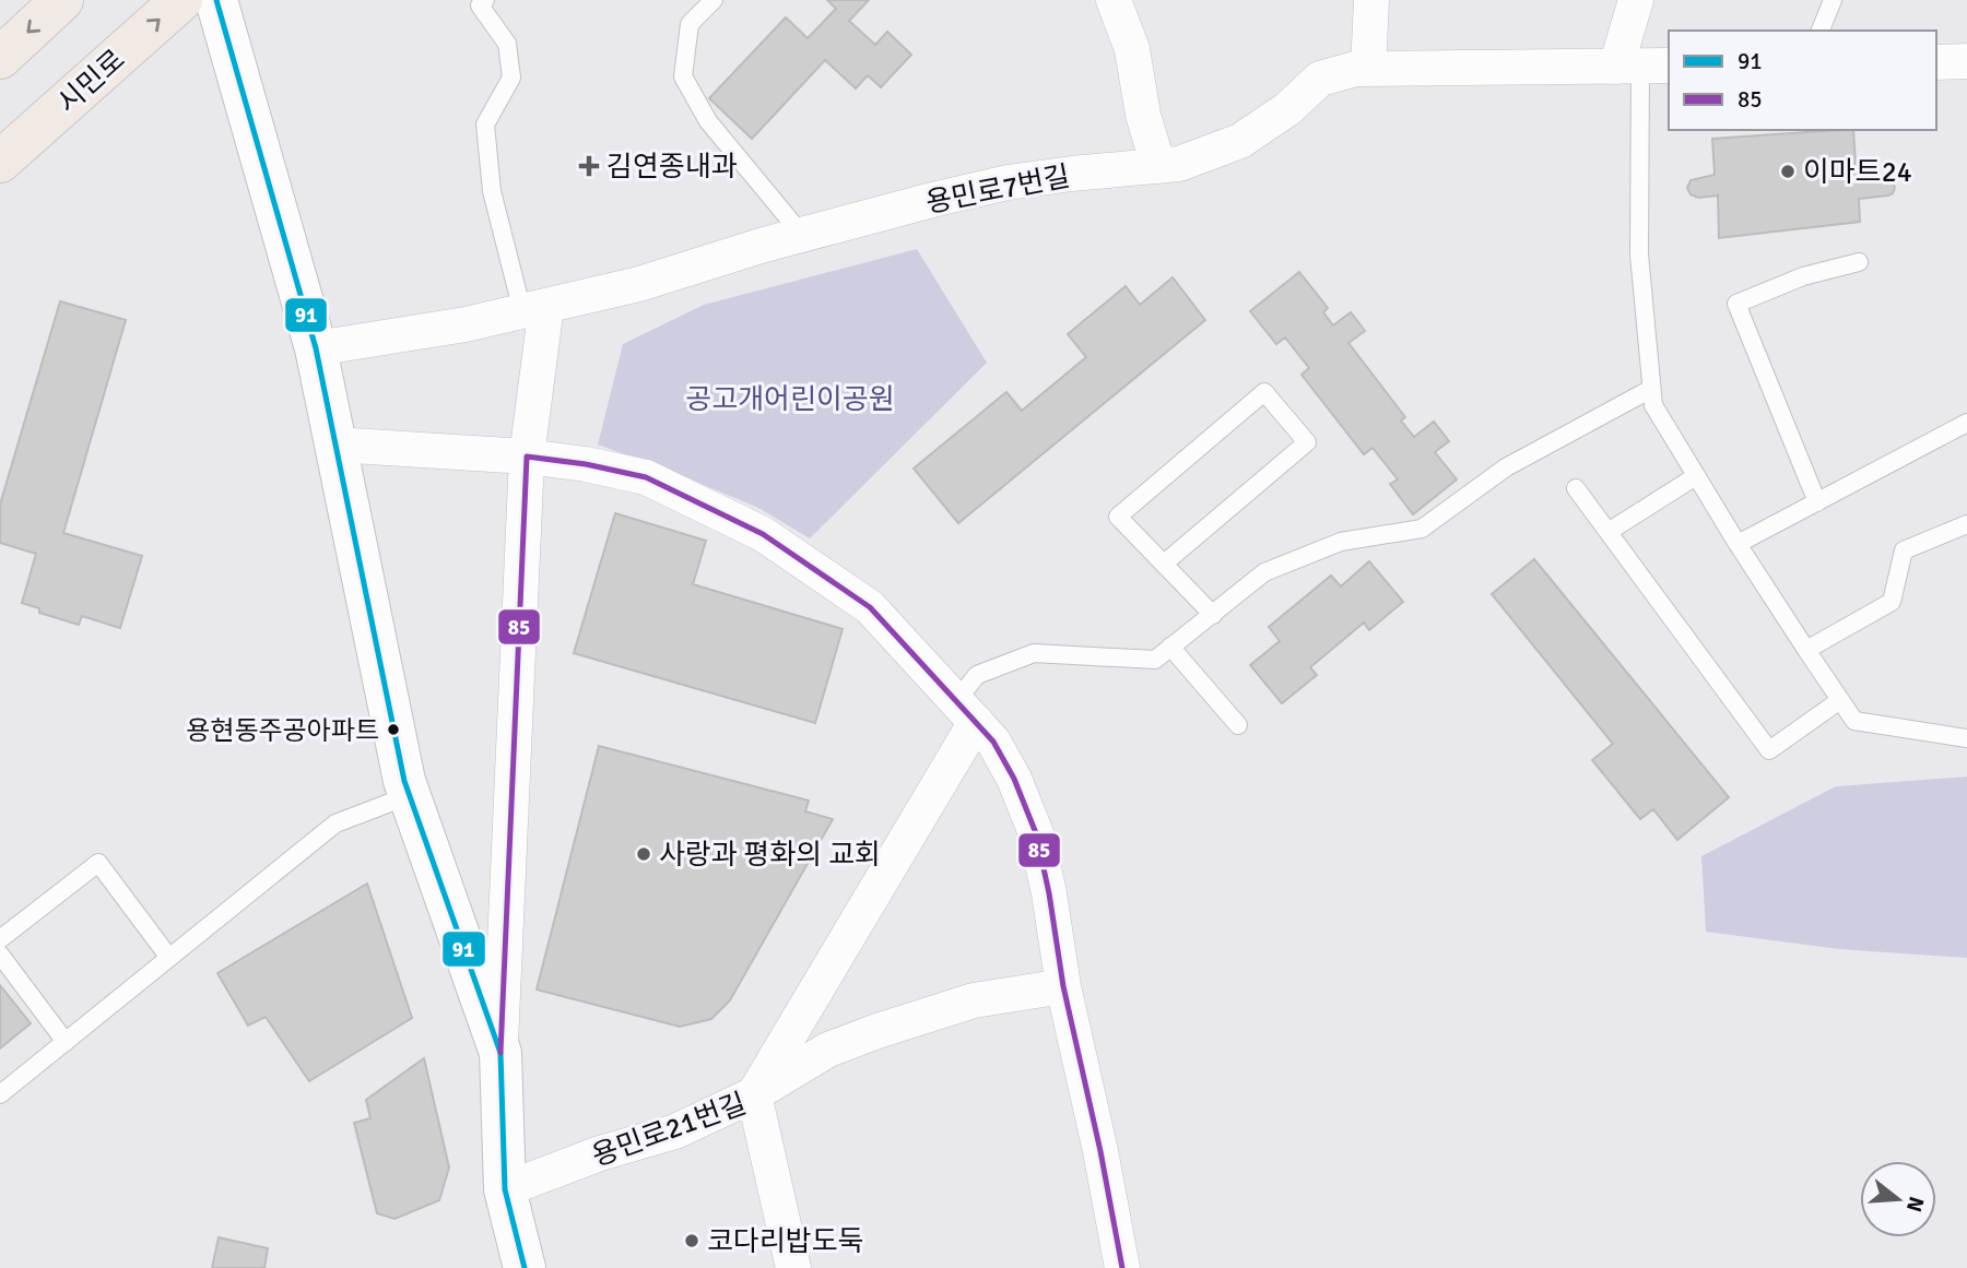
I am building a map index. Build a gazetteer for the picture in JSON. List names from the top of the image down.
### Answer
{
  "streets": {
    "main road": ["시민로"],
    "street": ["용민로7번길", "용민로21번길"]
  },
  "parks": ["공고개어린이공원"],
  "places": {
    "health": ["김연종내과"],
    "other": [
      "이마트24",
      "용현동주공아파트",
      "사랑과 평화의 교회",
      "코다리밥도둑"
    ]
  },
  "lines": ["transit line 91", "transit line 85"],
  "legend": ["91", "85"],
  "north": "right"
}
